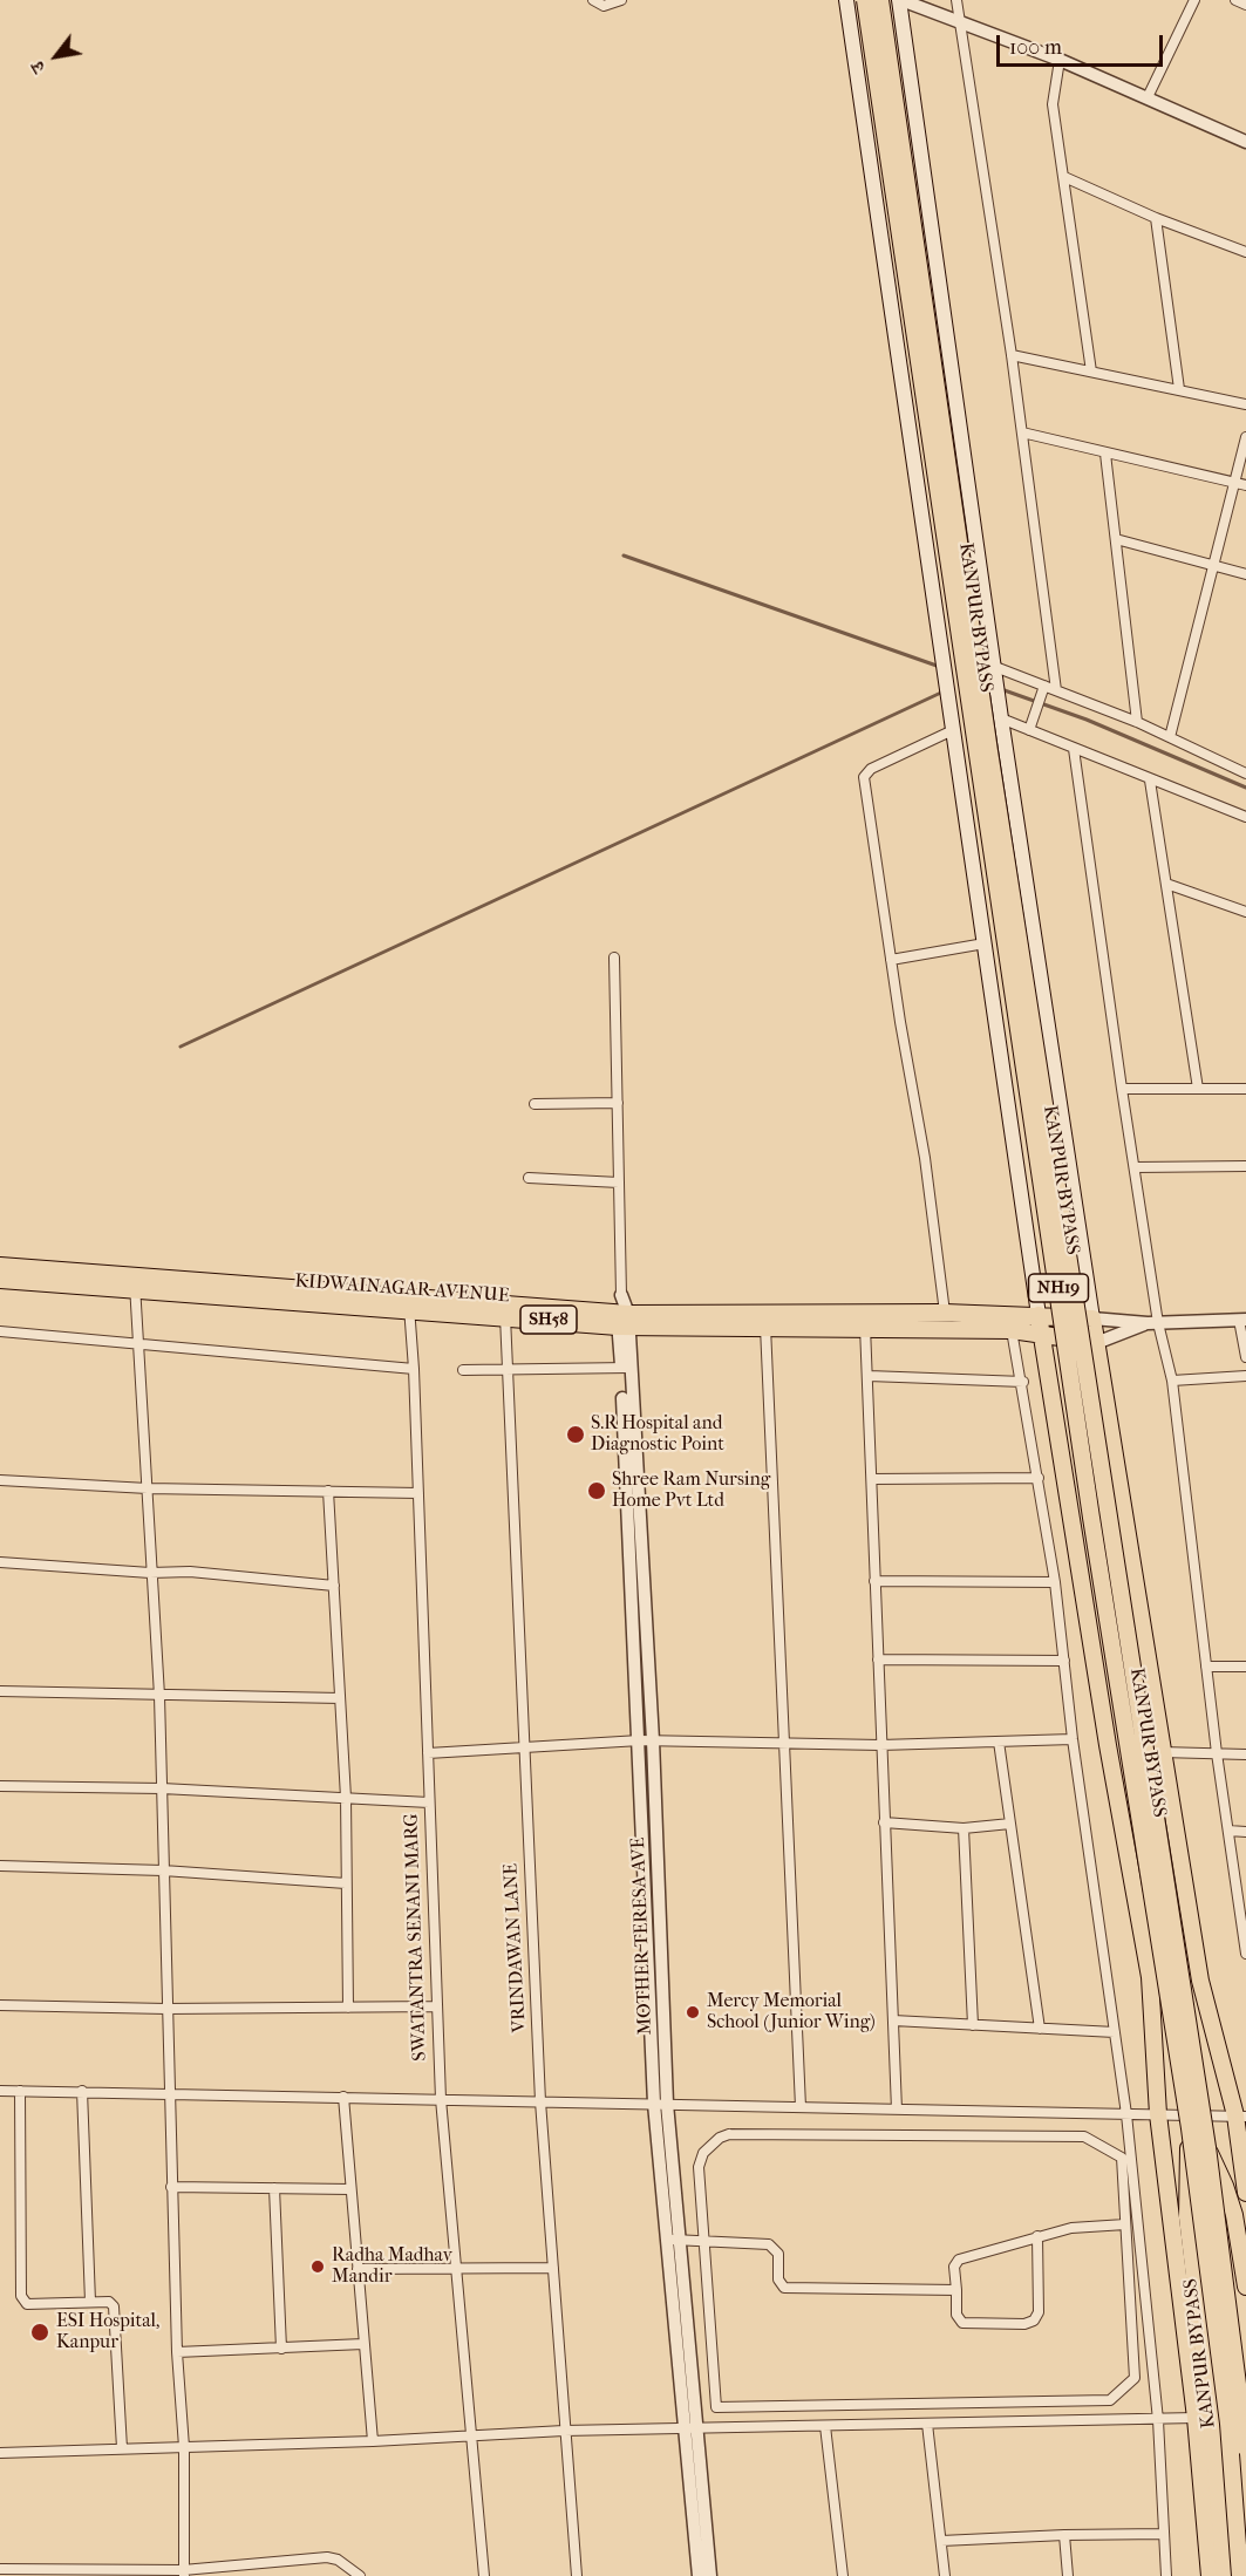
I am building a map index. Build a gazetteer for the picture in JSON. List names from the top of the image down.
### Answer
{
  "streets": {
    "main road": [
      "KANPUR BYPASS",
      "NH19",
      "KIDWAINAGAR AVENUE",
      "SH58"
    ],
    "street": ["SWATANTRA SENANI MARG", "VRINDAWAN LANE"]
  },
  "crossings": [
    ["KIDWAINAGAR AVENUE", "SWATANTRA SENANI MARG"],
    ["KIDWAINAGAR AVENUE", "VRINDAWAN LANE"]
  ],
  "places": [
    "S.R Hospital and Diagnostic Point",
    "Shree Ram Nursing Home Pvt Ltd",
    "Mercy Memorial School (Junior Wing)",
    "Radha Madhav Mandir",
    "ESI Hospital, Kanpur"
  ],
  "scale_bar": "100 m",
  "north": "bottom left"
}
